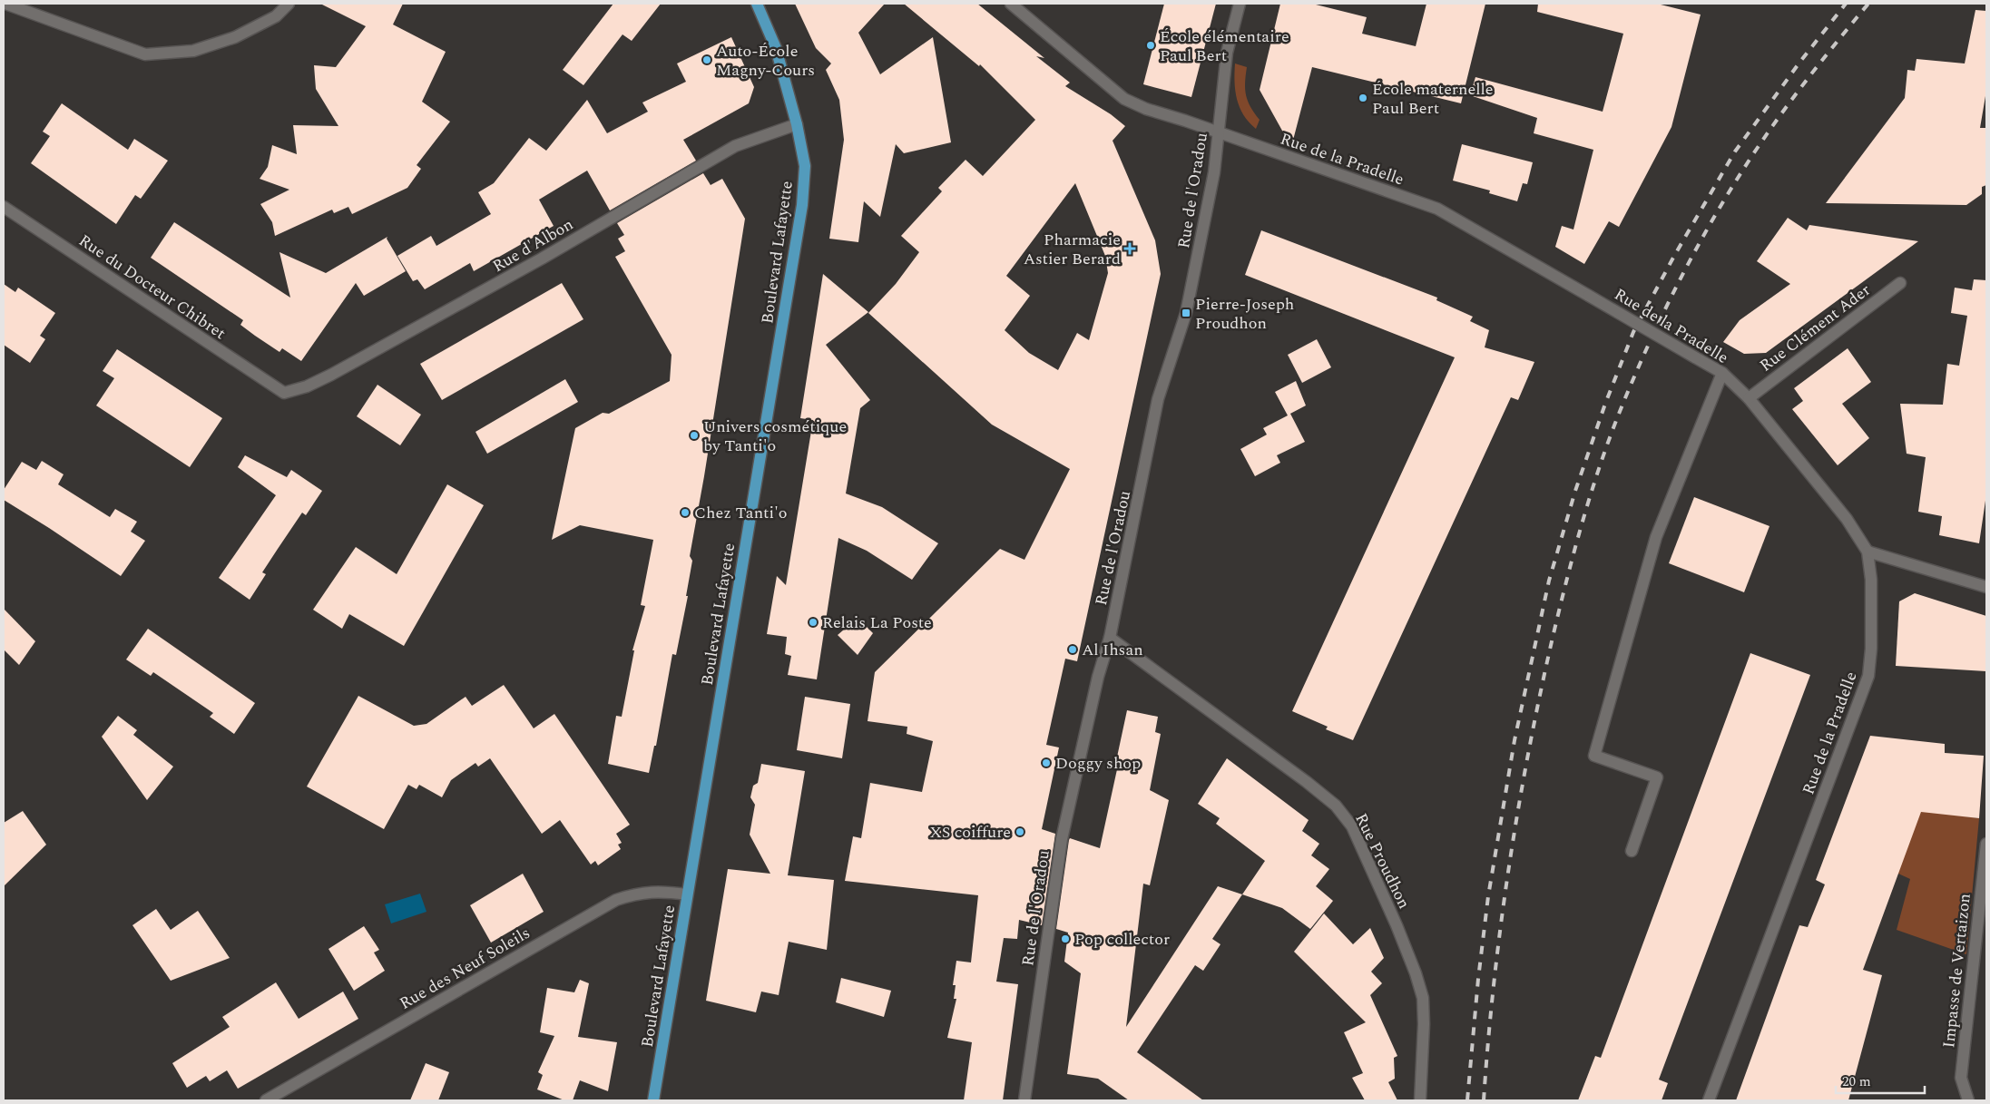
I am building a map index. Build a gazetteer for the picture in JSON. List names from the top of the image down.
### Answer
{
  "streets": {
    "main road": ["Boulevard Lafayette"],
    "street": [
      "Rue de la Pradelle",
      "Rue de l'Oradou",
      "Rue d'Albon",
      "Rue du Docteur Chibret",
      "Rue Clément Ader",
      "Rue Proudhon",
      "Rue des Neuf Soleils",
      "Impasse de Vertaizon"
    ]
  },
  "crossings": [
    ["Rue de la Pradelle", "Rue de l'Oradou"],
    ["Rue de la Pradelle", "Rue Clément Ader"],
    ["Rue de l'Oradou", "Rue Proudhon"],
    ["Rue d'Albon", "Boulevard Lafayette"],
    ["Rue d'Albon", "Rue du Docteur Chibret"],
    ["Boulevard Lafayette", "Rue des Neuf Soleils"]
  ],
  "places": {
    "other": [
      "École élémentaire Paul Bert",
      "Auto-École Magny-Cours",
      "École maternelle Paul Bert",
      "Univers cosmétique by Tanti'o",
      "Chez Tanti'o",
      "Relais La Poste",
      "Al Ihsan",
      "Doggy shop",
      "XS coiffure",
      "Pop collector"
    ],
    "health": ["Pharmacie Astier Berard"],
    "transit": ["Pierre-Joseph Proudhon"]
  },
  "scale_bar": "20 m"
}
